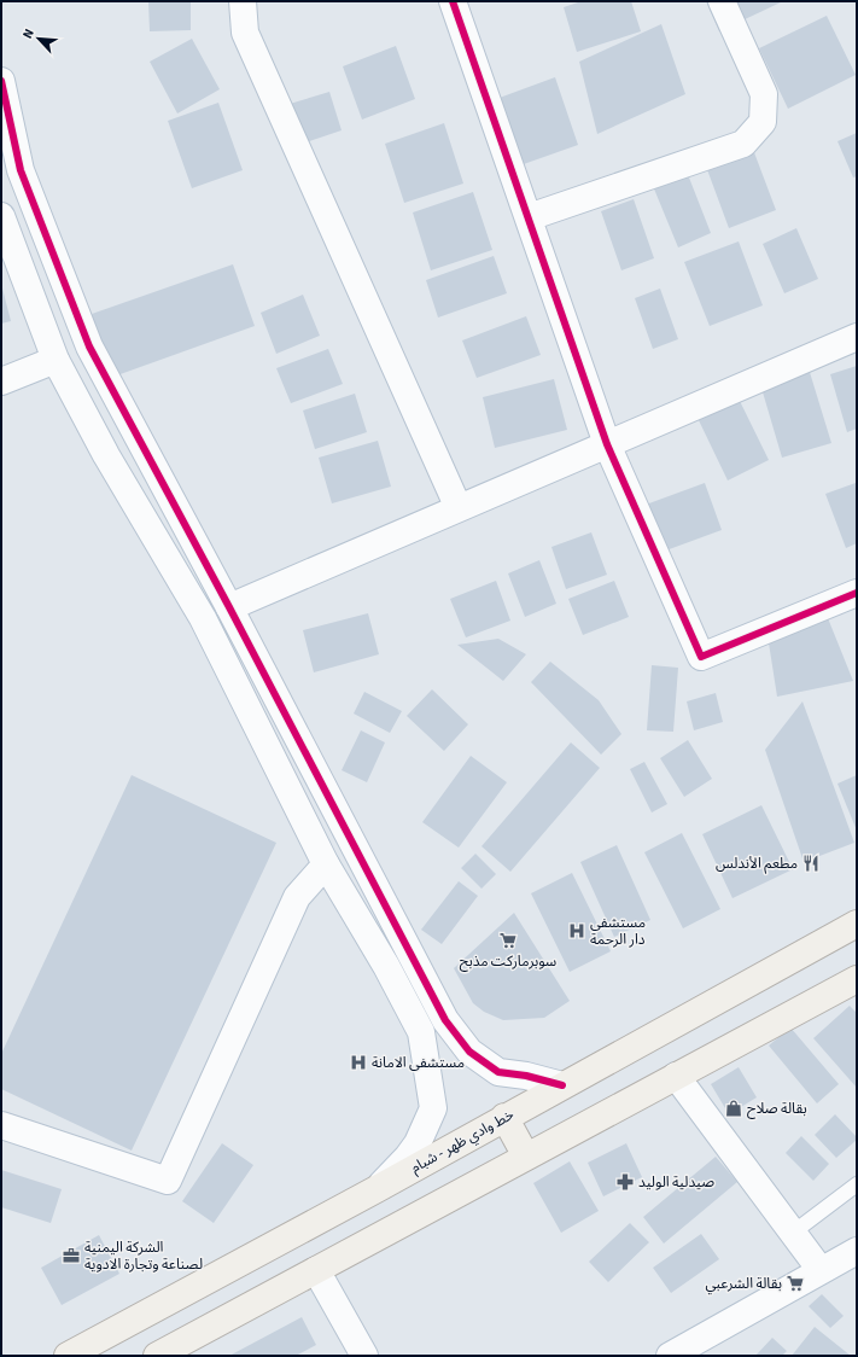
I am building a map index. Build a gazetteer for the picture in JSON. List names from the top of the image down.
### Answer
{
  "streets": {
    "main road": ["خط وادي ظهر - شبام"]
  },
  "places": {
    "restaurant": ["مطعم الأندلس"],
    "hospital": ["مستشفى دار الرحمة", "مستشفى الامانة"],
    "supermarket": ["سوبرمارکت مذبح", "بقالة الشرعبي"],
    "shop": ["بقالة صلاح"],
    "pharmacy": ["صيدلية الوليد"],
    "office": ["الشركة اليمنية لصناعة وتجارة الادوية"]
  },
  "north": "top left"
}
